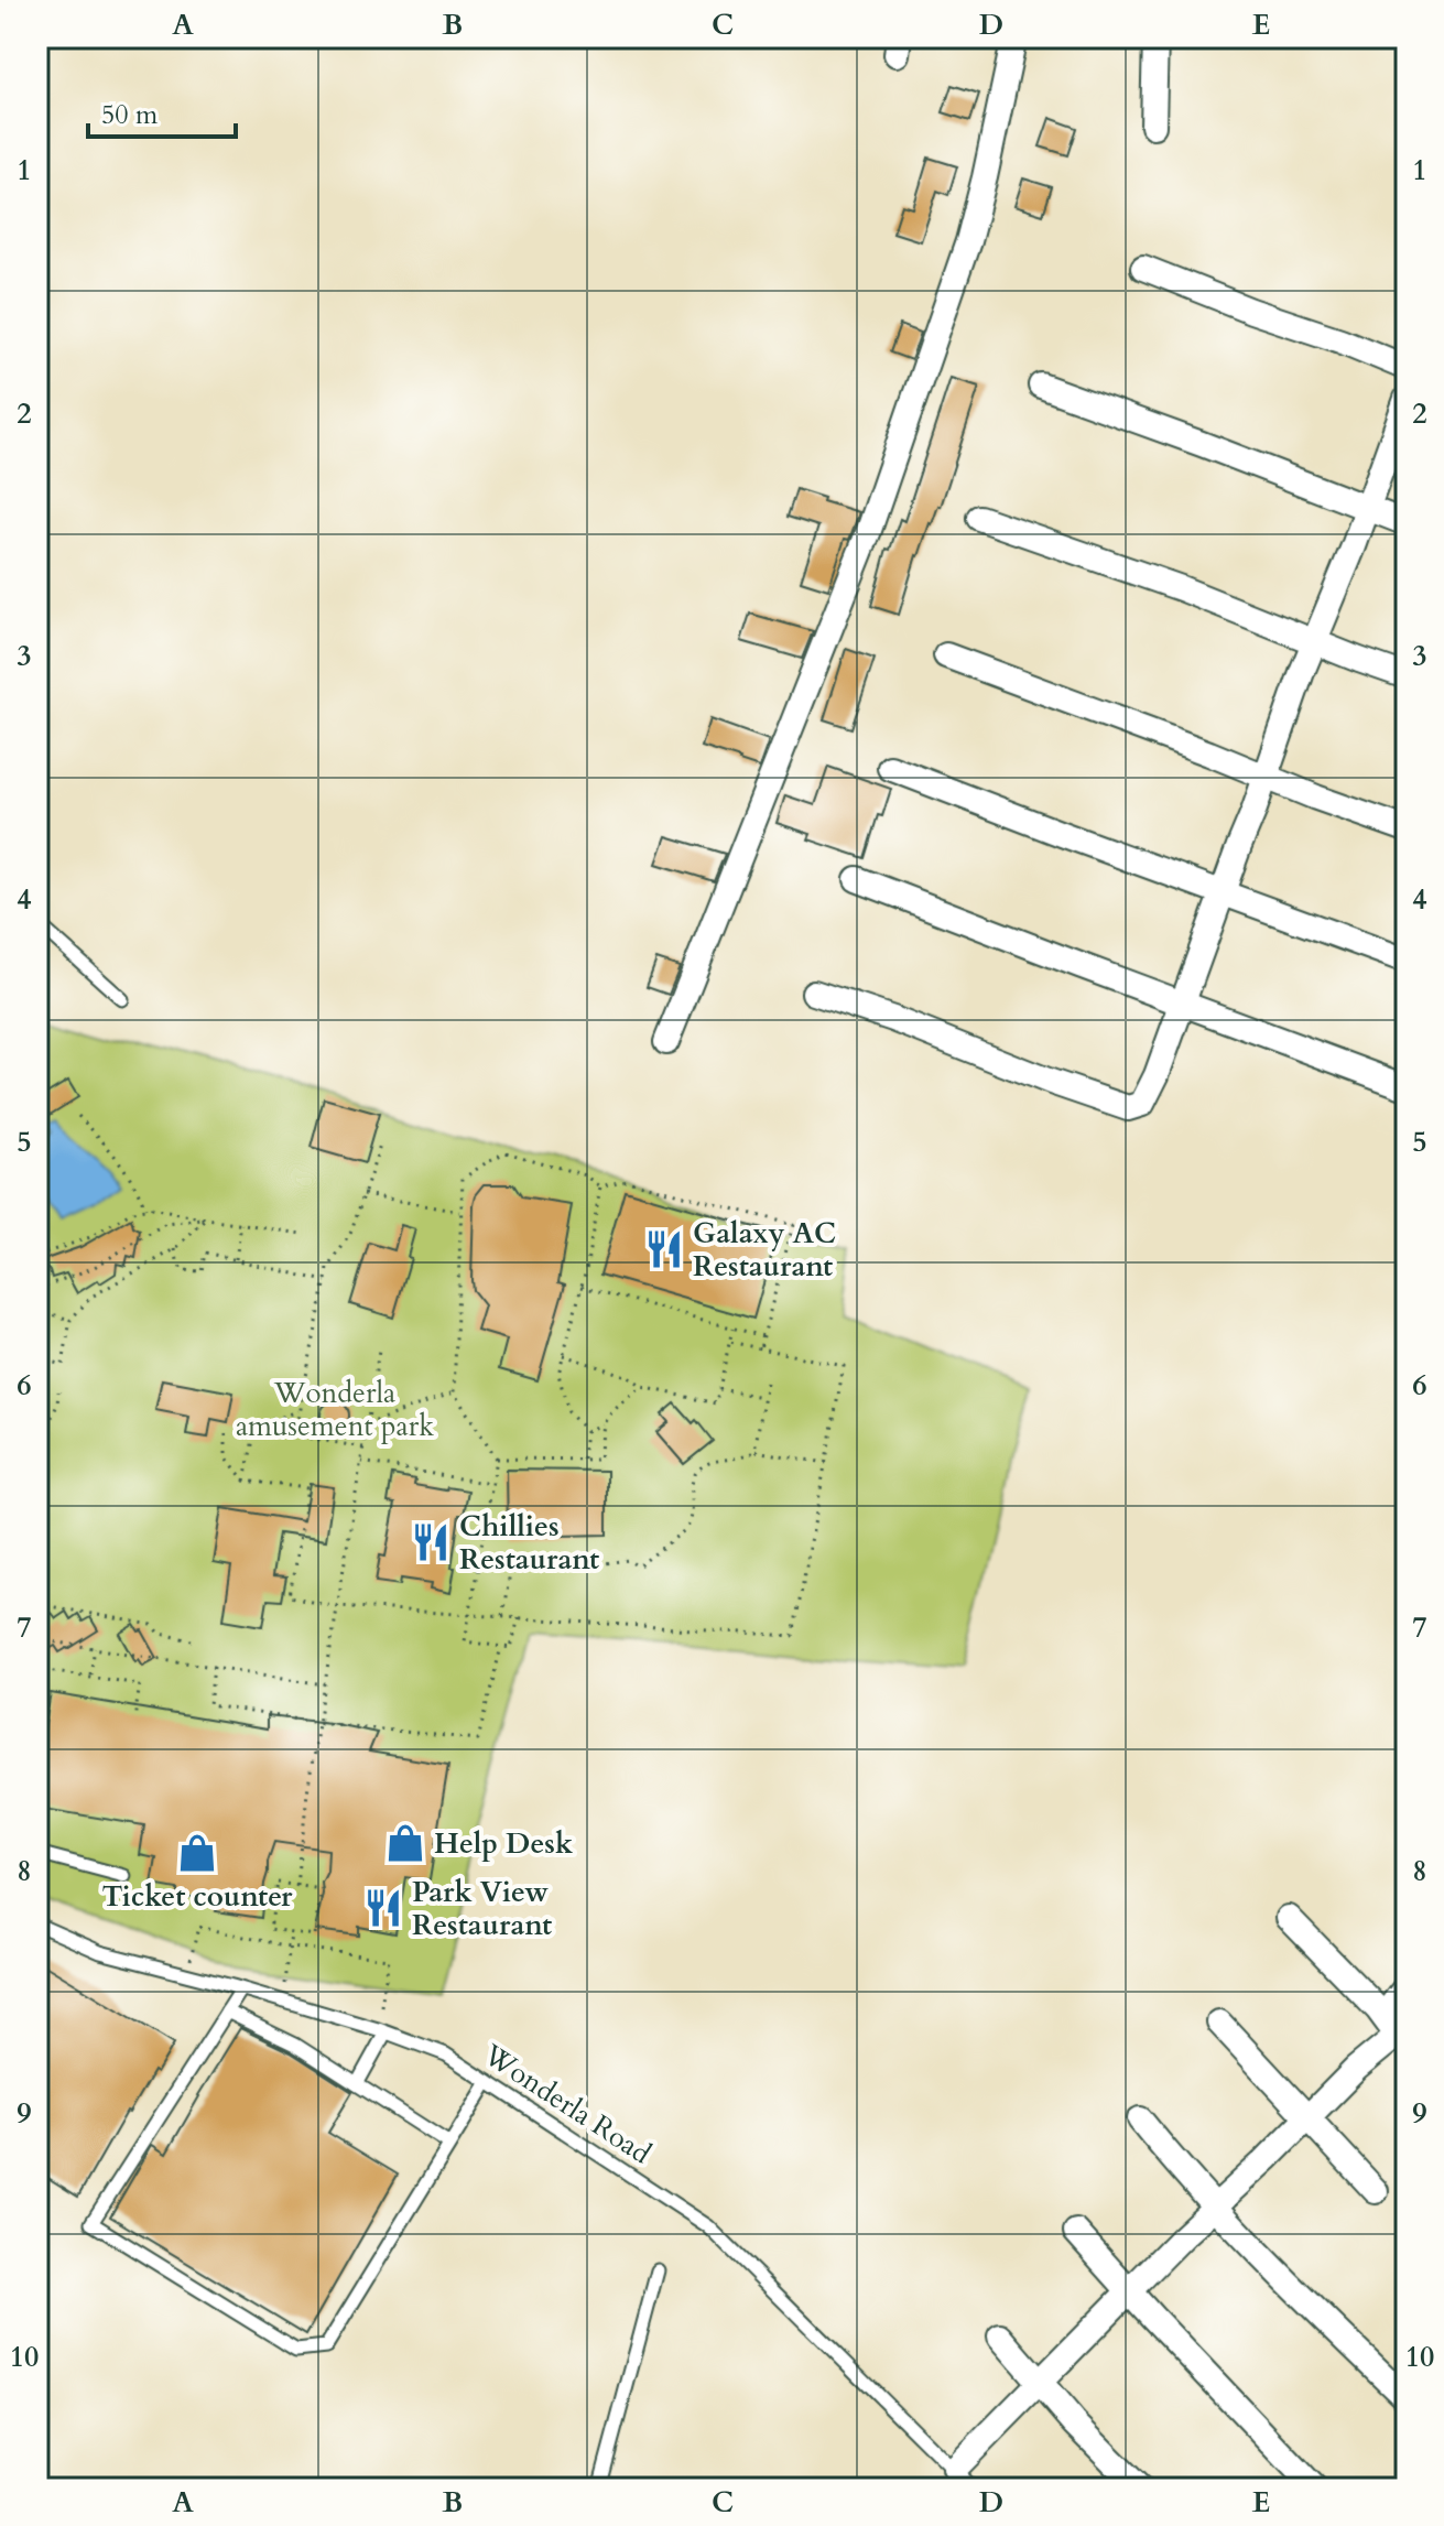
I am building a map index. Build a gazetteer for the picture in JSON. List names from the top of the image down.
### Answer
{
  "streets": {
    "lane": ["Wonderla Road"]
  },
  "parks": ["Wonderla amusement park"],
  "places": {
    "restaurant": ["Galaxy AC Restaurant", "Chillies Restaurant", "Park View Restaurant"],
    "shop": ["Help Desk", "Ticket counter"]
  },
  "scale_bar": "50 m",
  "grid": {
    "columns": [
      "A",
      "B",
      "C",
      "D",
      "E"
    ],
    "rows": [
      "1",
      "2",
      "3",
      "4",
      "5",
      "6",
      "7",
      "8",
      "9",
      "10"
    ]
  }
}
